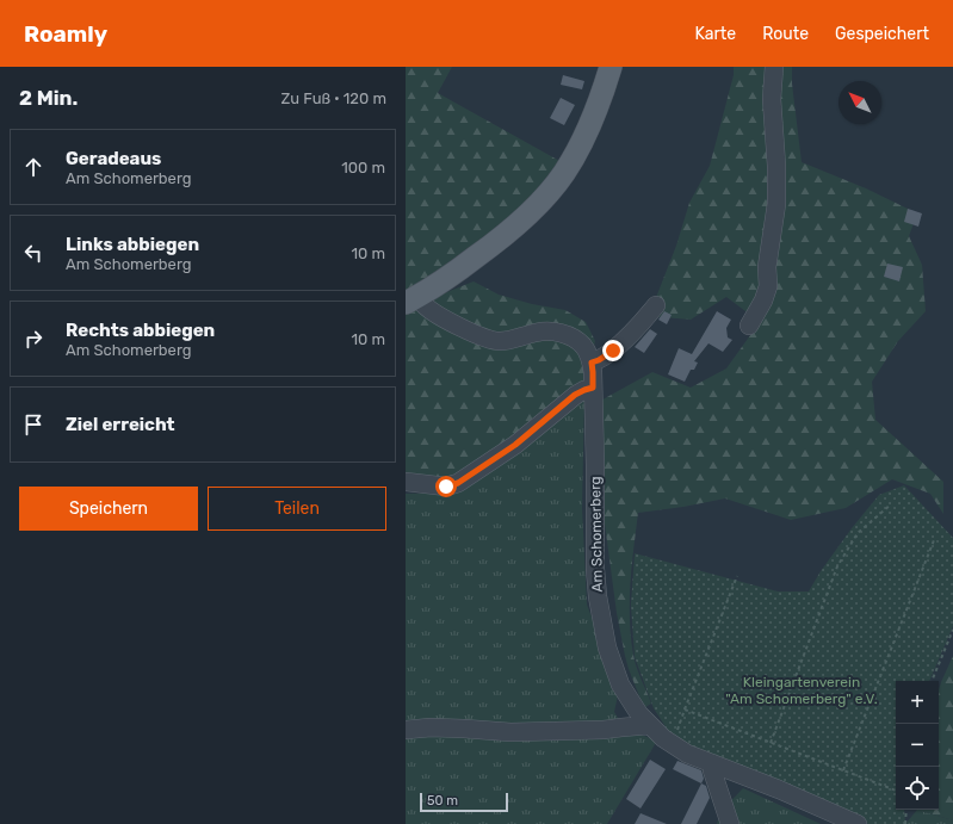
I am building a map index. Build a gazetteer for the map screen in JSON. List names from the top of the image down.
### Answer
{
  "streets": {
    "street": ["Am Schomerberg"]
  },
  "parks": ["Kleingartenverein \"Am Schomerberg\" e.V."],
  "scale_bar": "50 m",
  "north": "top left",
  "page": {
    "header": "Roamly",
    "nav": ["Karte", "Route", "Gespeichert"],
    "heading": ["2 Min.", "Zu Fuß · 120 m"],
    "list": [
      ["Geradeaus", "Am Schomerberg", "100 m"],
      ["Links abbiegen", "Am Schomerberg", "10 m"],
      ["Rechts abbiegen", "Am Schomerberg", "10 m"],
      "Ziel erreicht"
    ],
    "buttons": ["Speichern", "Teilen"],
    "map_buttons": ["+", "−"],
    "scale": "50 m"
  }
}
